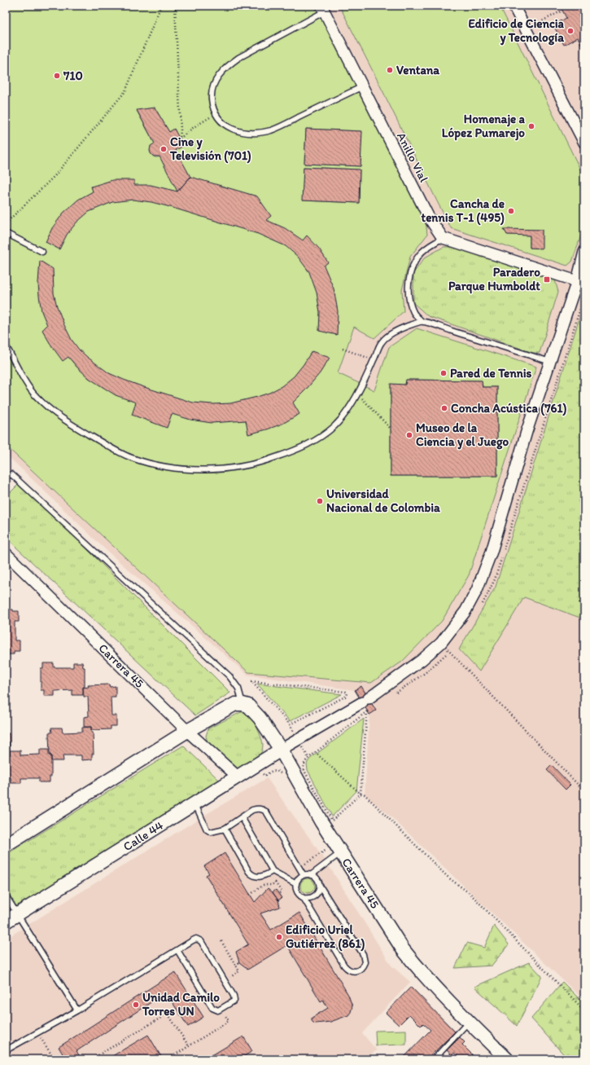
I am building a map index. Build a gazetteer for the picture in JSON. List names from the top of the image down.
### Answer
{
  "streets": {
    "street": ["Anillo Vial", "Carrera 45", "Calle 44"]
  },
  "crossings": [
    ["Carrera 45", "Calle 44"]
  ],
  "places": {
    "other": [
      "Edificio de Ciencia y Tecnología",
      "Ventana",
      "710",
      "Homenaje a López Pumarejo",
      "Cine y Televisión (701)",
      "Cancha de tennis T-1 (495)",
      "Pared de Tennis",
      "Concha Acústica (761)",
      "Museo de la Ciencia y el Juego",
      "Universidad Nacional de Colombia",
      "Edificio Uriel Gutiérrez (861)",
      "Unidad Camilo Torres UN"
    ],
    "transit": ["Paradero Parque Humboldt"]
  }
}
